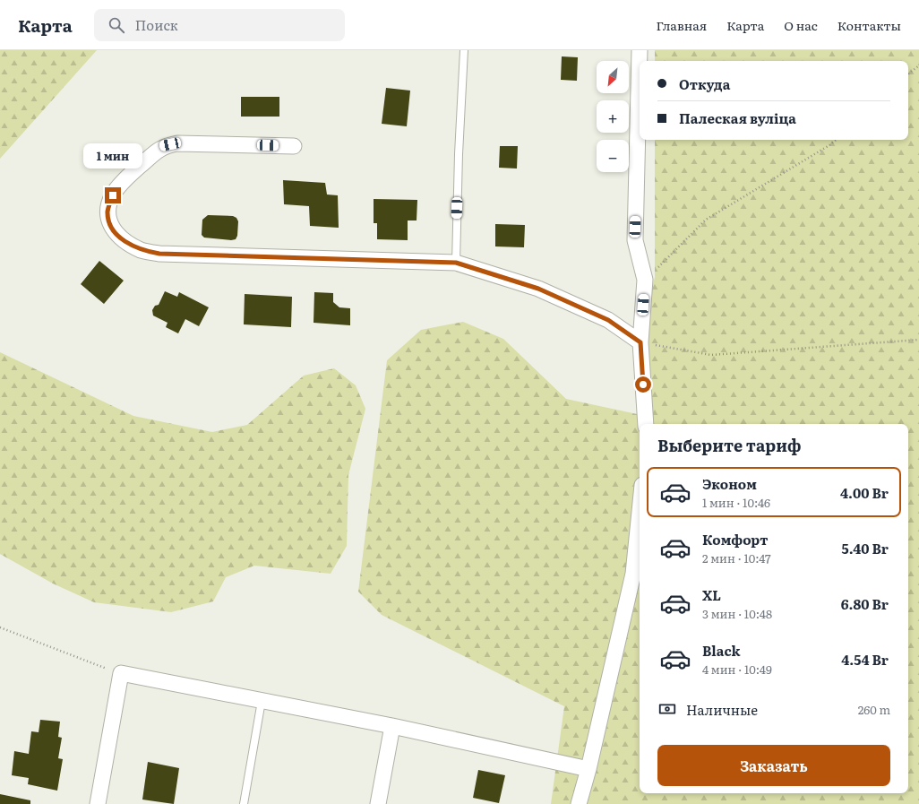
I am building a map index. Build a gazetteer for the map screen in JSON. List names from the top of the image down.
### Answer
{
  "north": "bottom left",
  "page": {
    "header": "Карта",
    "search": "Поиск",
    "nav": [
      "Главная",
      "Карта",
      "О нас",
      "Контакты"
    ],
    "map_buttons": ["+", "−"],
    "banner": ["Откуда", "Палеская вуліца"],
    "bubble": "1 мин",
    "heading": "Выберите тариф",
    "list": [
      {
        "name": "Эконом",
        "note": "1 мин · 10:46",
        "value": "4.00 Br"
      },
      {
        "name": "Комфорт",
        "note": "2 мин · 10:47",
        "value": "5.40 Br"
      },
      {
        "name": "XL",
        "note": "3 мин · 10:48",
        "value": "6.80 Br"
      },
      {
        "name": "Black",
        "note": "4 мин · 10:49",
        "value": "4.54 Br"
      }
    ],
    "pay": ["Наличные", "260 m"],
    "buttons": "Заказать"
  }
}
